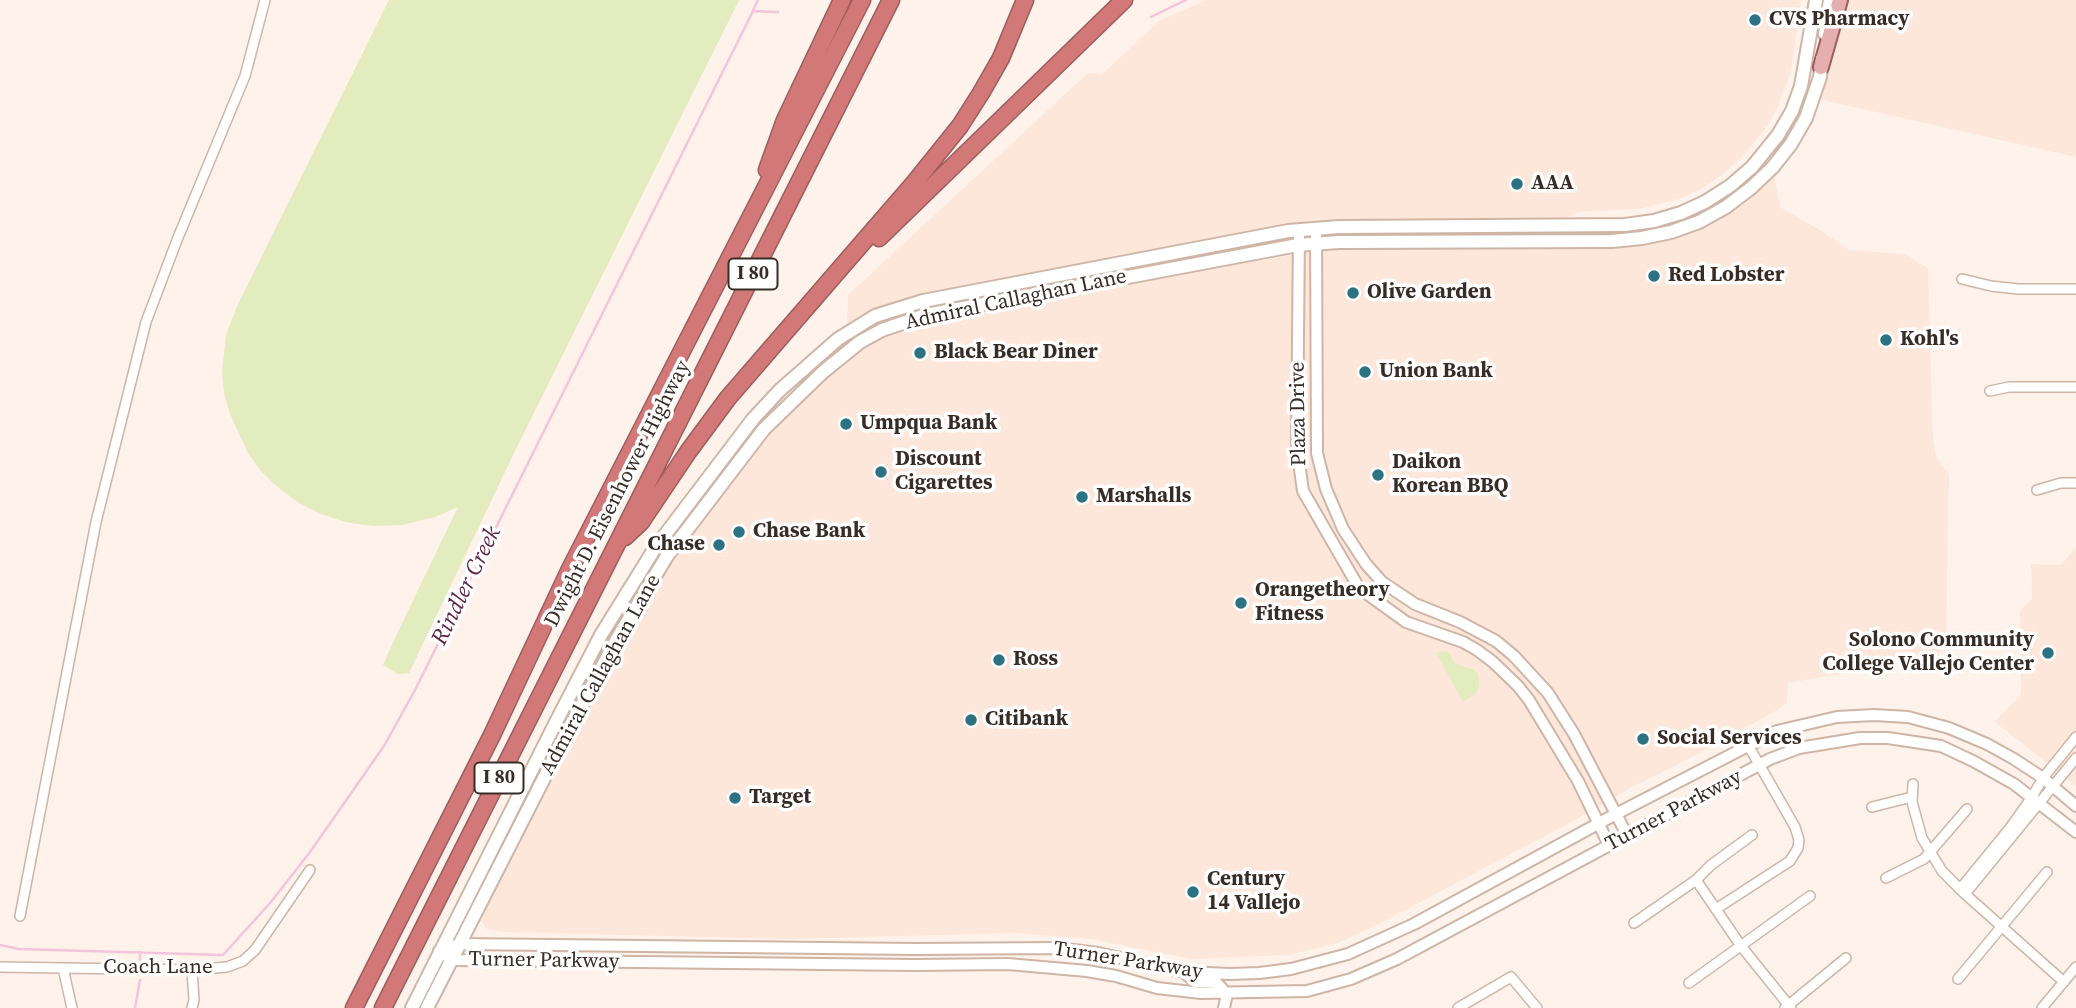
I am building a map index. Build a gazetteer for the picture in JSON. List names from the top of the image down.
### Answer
{
  "streets": {
    "highway": ["I 80", "Dwight D. Eisenhower Highway"],
    "main road": ["Admiral Callaghan Lane"],
    "street": ["Plaza Drive", "Turner Parkway", "Coach Lane"]
  },
  "crossings": [
    ["Admiral Callaghan Lane", "Plaza Drive"],
    ["Admiral Callaghan Lane", "Turner Parkway"],
    ["Plaza Drive", "Turner Parkway"]
  ],
  "water": ["Rindler Creek"],
  "places": [
    "CVS Pharmacy",
    "AAA",
    "Red Lobster",
    "Olive Garden",
    "Kohl's",
    "Black Bear Diner",
    "Union Bank",
    "Umpqua Bank",
    "Discount Cigarettes",
    "Daikon Korean BBQ",
    "Marshalls",
    "Chase Bank",
    "Chase",
    "Orangetheory Fitness",
    "Solono Community College Vallejo Center",
    "Ross",
    "Citibank",
    "Social Services",
    "Target",
    "Century 14 Vallejo"
  ]
}
